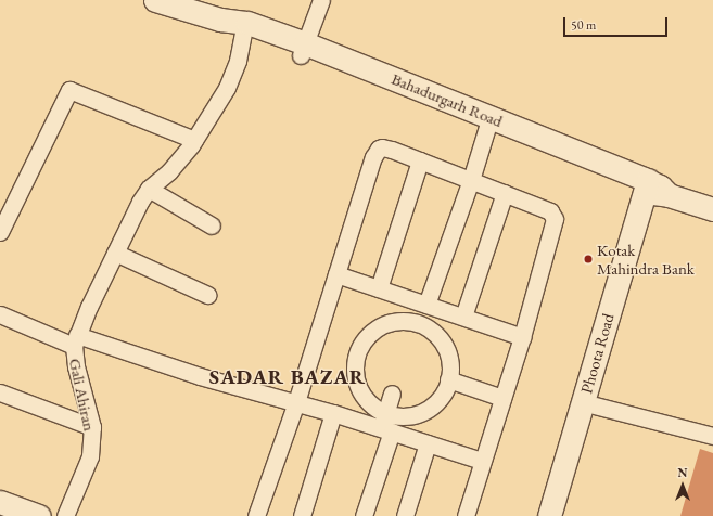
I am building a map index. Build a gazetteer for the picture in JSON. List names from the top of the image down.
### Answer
{
  "streets": {
    "street": ["Bahadurgarh Road", "Phoota Road", "Gali Ahiran"]
  },
  "crossings": [
    ["Bahadurgarh Road", "Phoota Road"]
  ],
  "districts": ["SADAR BAZAR"],
  "places": ["Kotak Mahindra Bank"],
  "scale_bar": "50 m",
  "north": "top"
}
